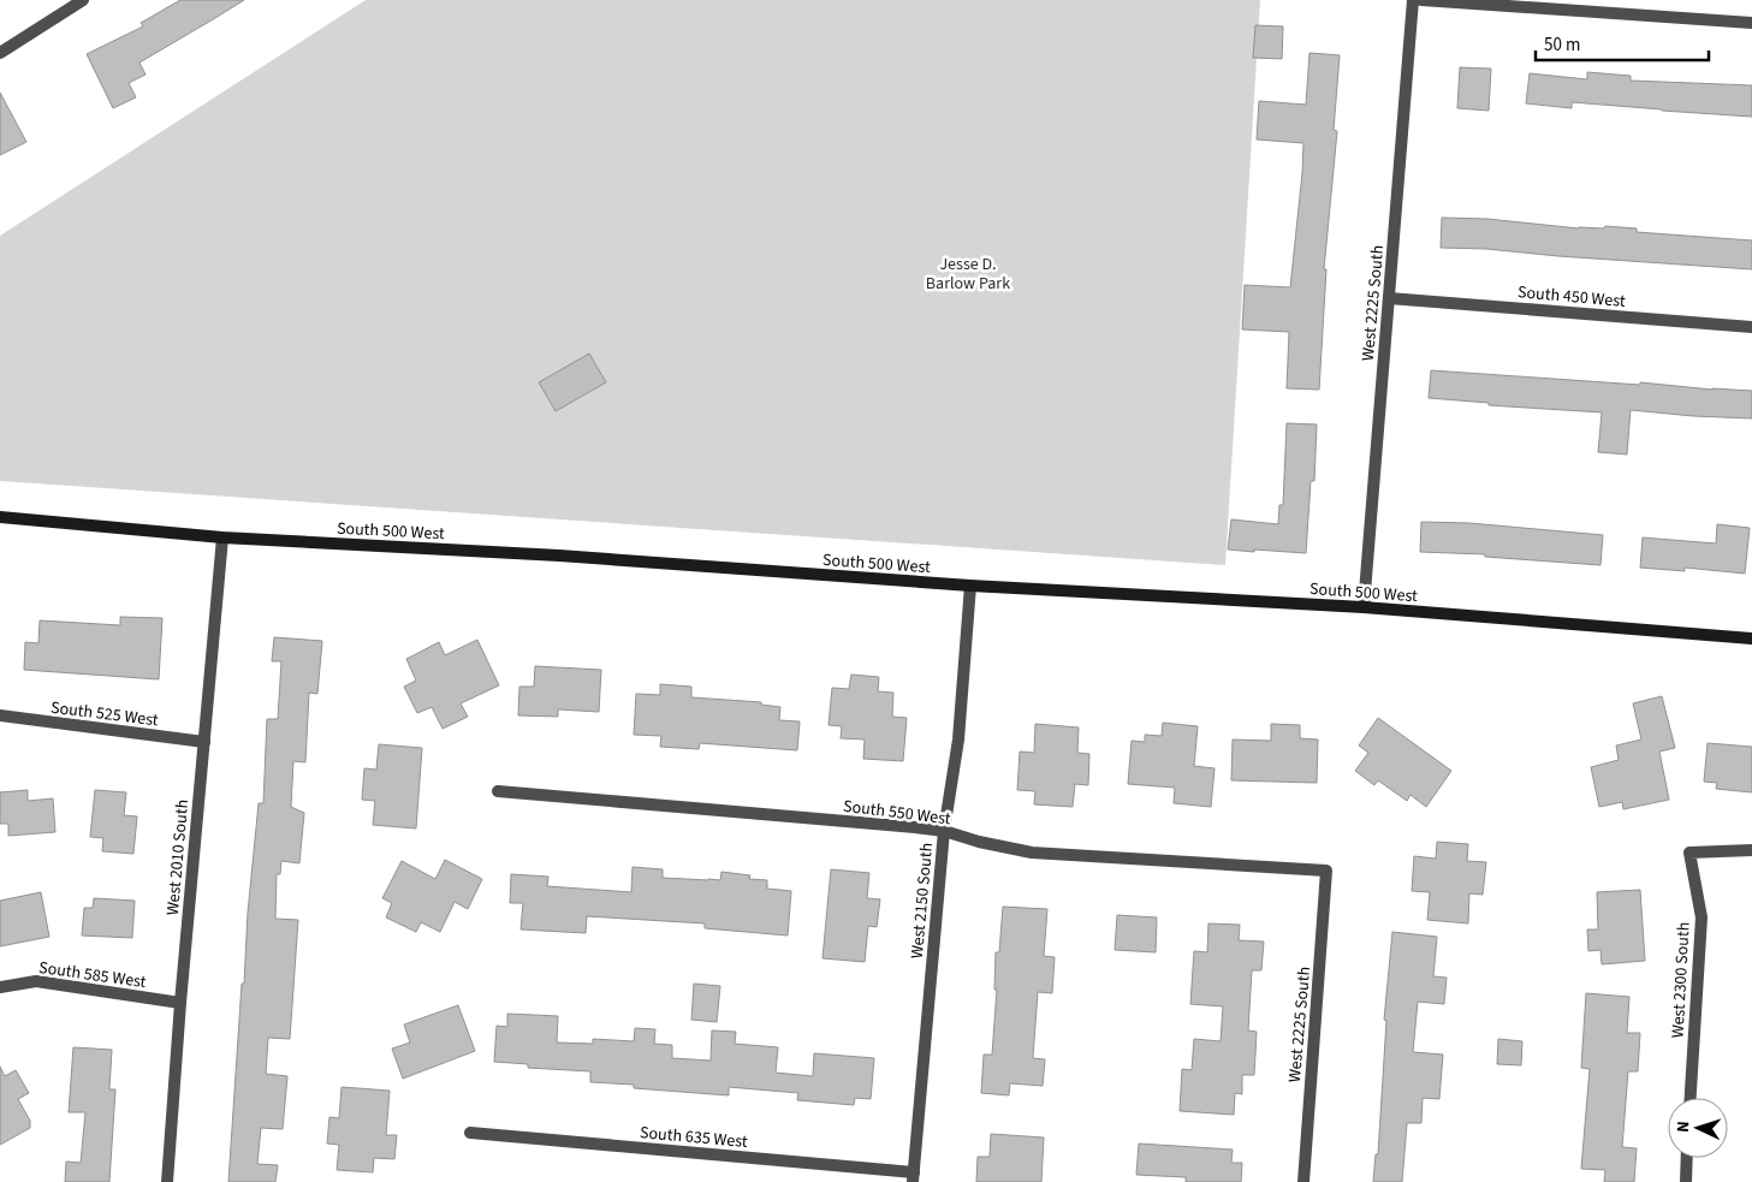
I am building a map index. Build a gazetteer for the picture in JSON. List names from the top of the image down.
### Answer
{
  "streets": {
    "street": [
      "South 450 West",
      "West 2225 South",
      "South 500 West",
      "South 525 West",
      "South 550 West",
      "West 2010 South",
      "West 2150 South",
      "South 585 West",
      "West 2300 South",
      "South 635 West"
    ]
  },
  "crossings": [
    ["South 450 West", "West 2225 South"],
    ["West 2225 South", "South 500 West"],
    ["West 2225 South", "South 550 West"],
    ["South 500 West", "West 2010 South"],
    ["South 500 West", "West 2150 South"],
    ["South 525 West", "West 2010 South"],
    ["South 550 West", "West 2150 South"],
    ["West 2010 South", "South 585 West"],
    ["West 2150 South", "South 635 West"]
  ],
  "parks": ["Jesse D. Barlow Park"],
  "scale_bar": "50 m",
  "north": "left"
}
